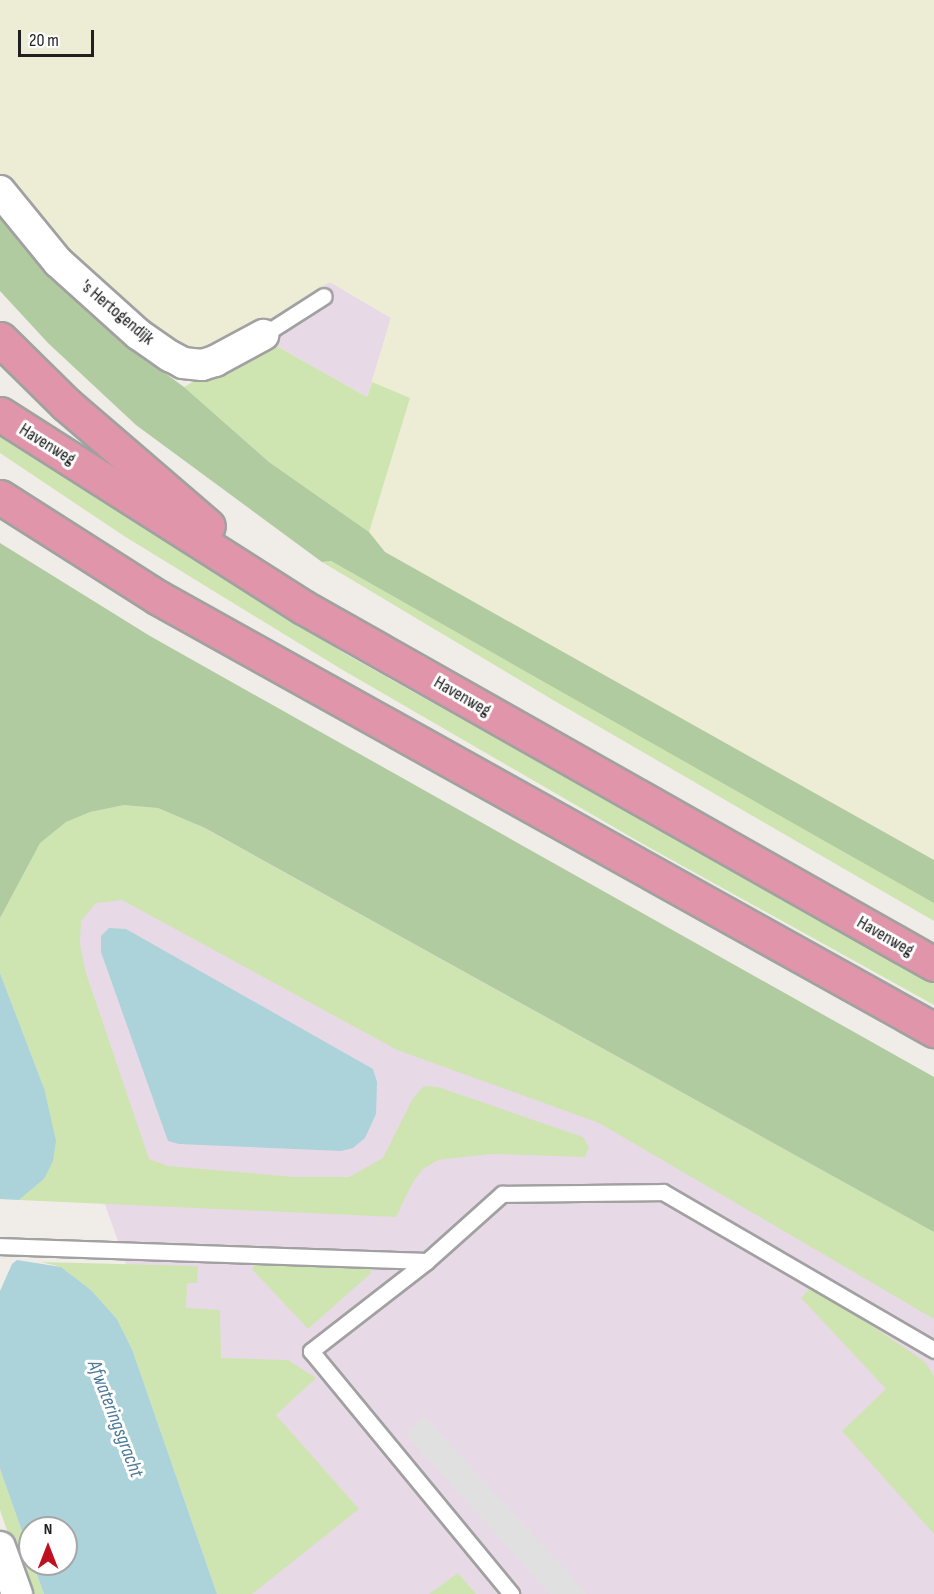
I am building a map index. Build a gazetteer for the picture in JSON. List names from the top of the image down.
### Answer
{
  "streets": {
    "highway": ["Havenweg"],
    "street": ["'s Hertogendijk"]
  },
  "water": ["Afwateringsgracht"],
  "scale_bar": "20 m",
  "north": "top"
}
